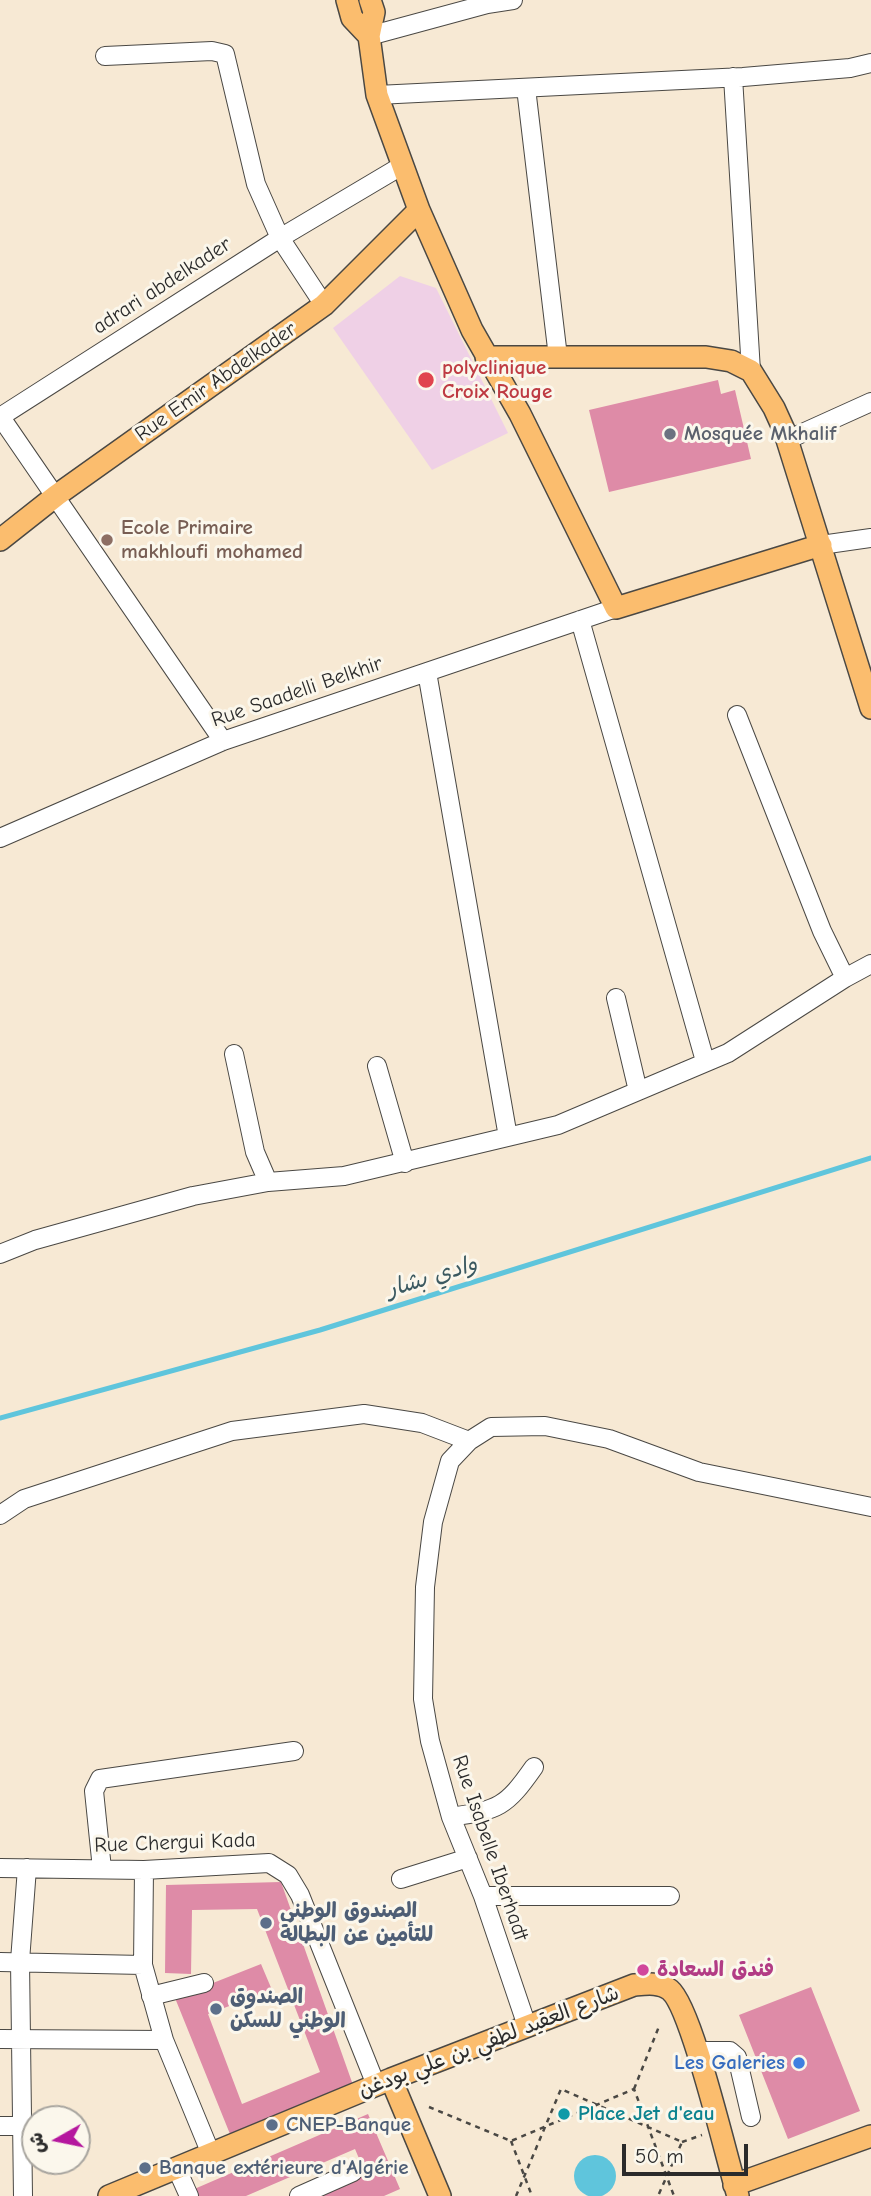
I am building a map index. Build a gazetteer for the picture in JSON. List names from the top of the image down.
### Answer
{
  "streets": {
    "main road": ["Rue Emir Abdelkader", "شارع العقيد لطفي بن علي بودغن"],
    "street": [
      "adrari abdelkader",
      "Rue Saadelli Belkhir",
      "Rue Chergui Kada",
      "Rue Isabelle Iberhadt"
    ]
  },
  "crossings": [
    ["Rue Chergui Kada", "شارع العقيد لطفي بن علي بودغن"],
    ["Rue Isabelle Iberhadt", "شارع العقيد لطفي بن علي بودغن"]
  ],
  "water": ["وادي بشار"],
  "places": [
    "polyclinique Croix Rouge",
    "Mosquée Mkhalif",
    "Ecole Primaire makhloufi mohamed",
    "الصندوق الوطني للتأمين عن البطالة",
    "فندق السعادة",
    "الصندوق الوطني للسكن",
    "Les Galeries",
    "Place Jet d'eau",
    "CNEP-Banque",
    "Banque extérieure d'Algérie"
  ],
  "scale_bar": "50 m",
  "north": "left"
}
